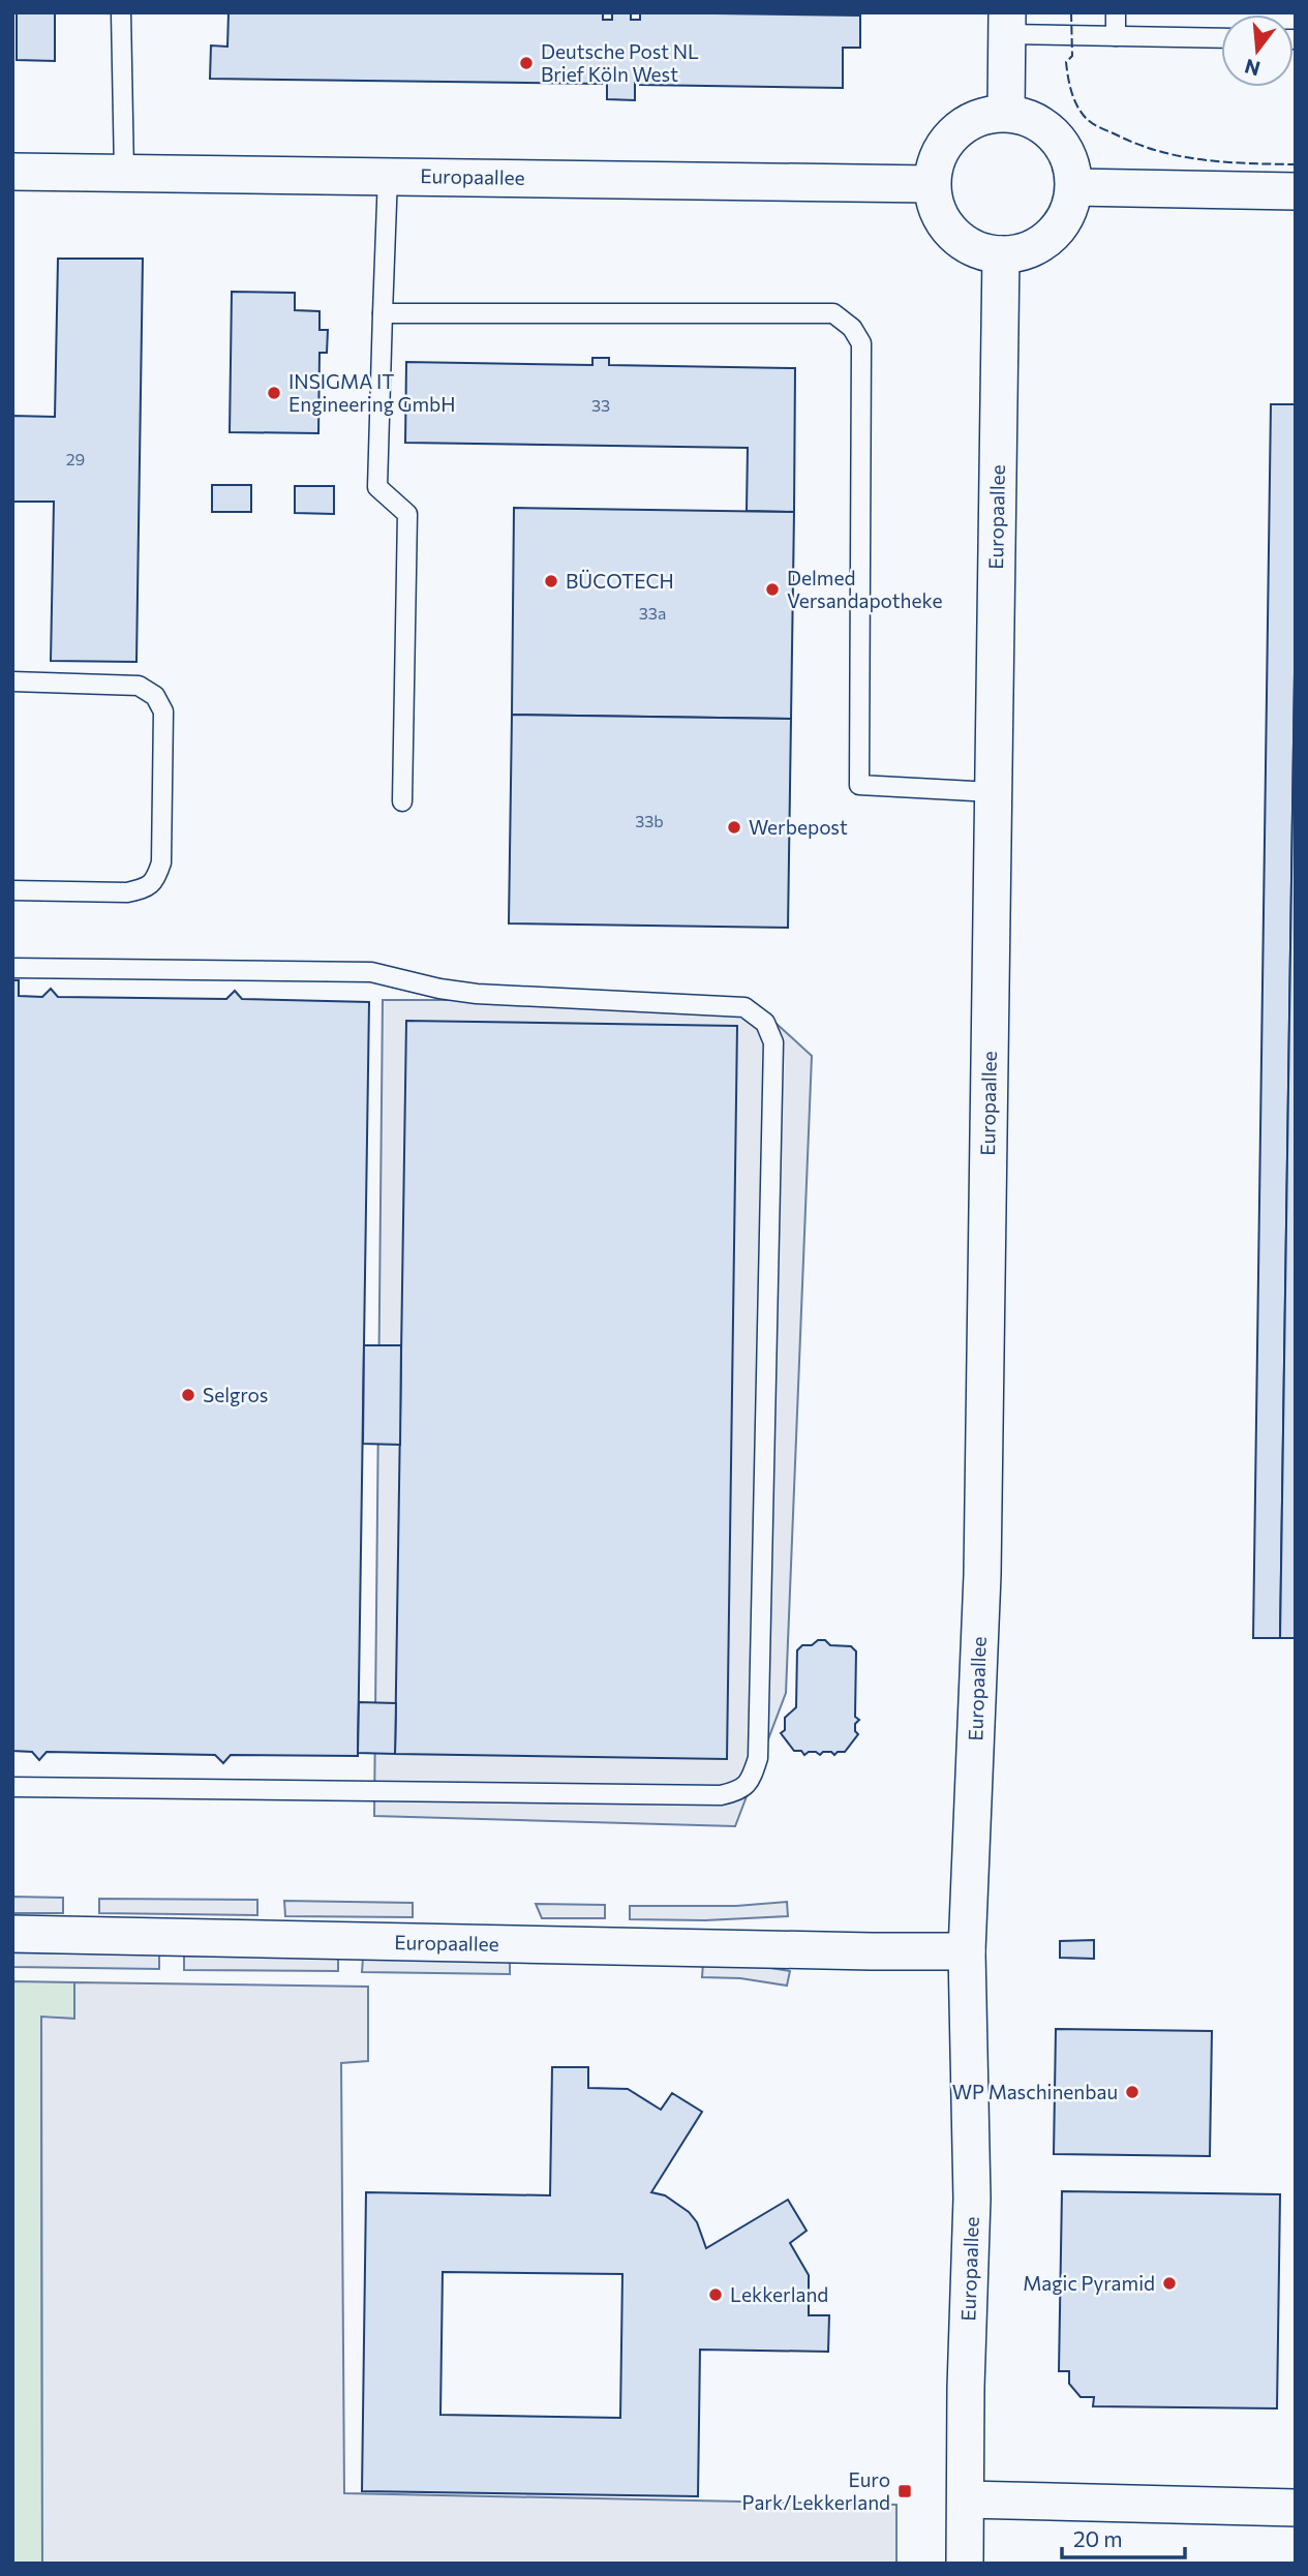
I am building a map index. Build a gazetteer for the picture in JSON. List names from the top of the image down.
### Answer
{
  "streets": {
    "street": ["Europaallee"]
  },
  "places": {
    "other": [
      "Deutsche Post NL Brief Köln West",
      "INSIGMA IT Engineering GmbH",
      "BÜCOTECH",
      "Delmed Versandapotheke",
      "Werbepost",
      "Selgros",
      "WP Maschinenbau",
      "Magic Pyramid",
      "Lekkerland"
    ],
    "transit": ["Euro Park/Lekkerland"]
  },
  "house_numbers": [
    "33",
    "29",
    "33a",
    "33b"
  ],
  "scale_bar": "20 m",
  "north": "bottom"
}
